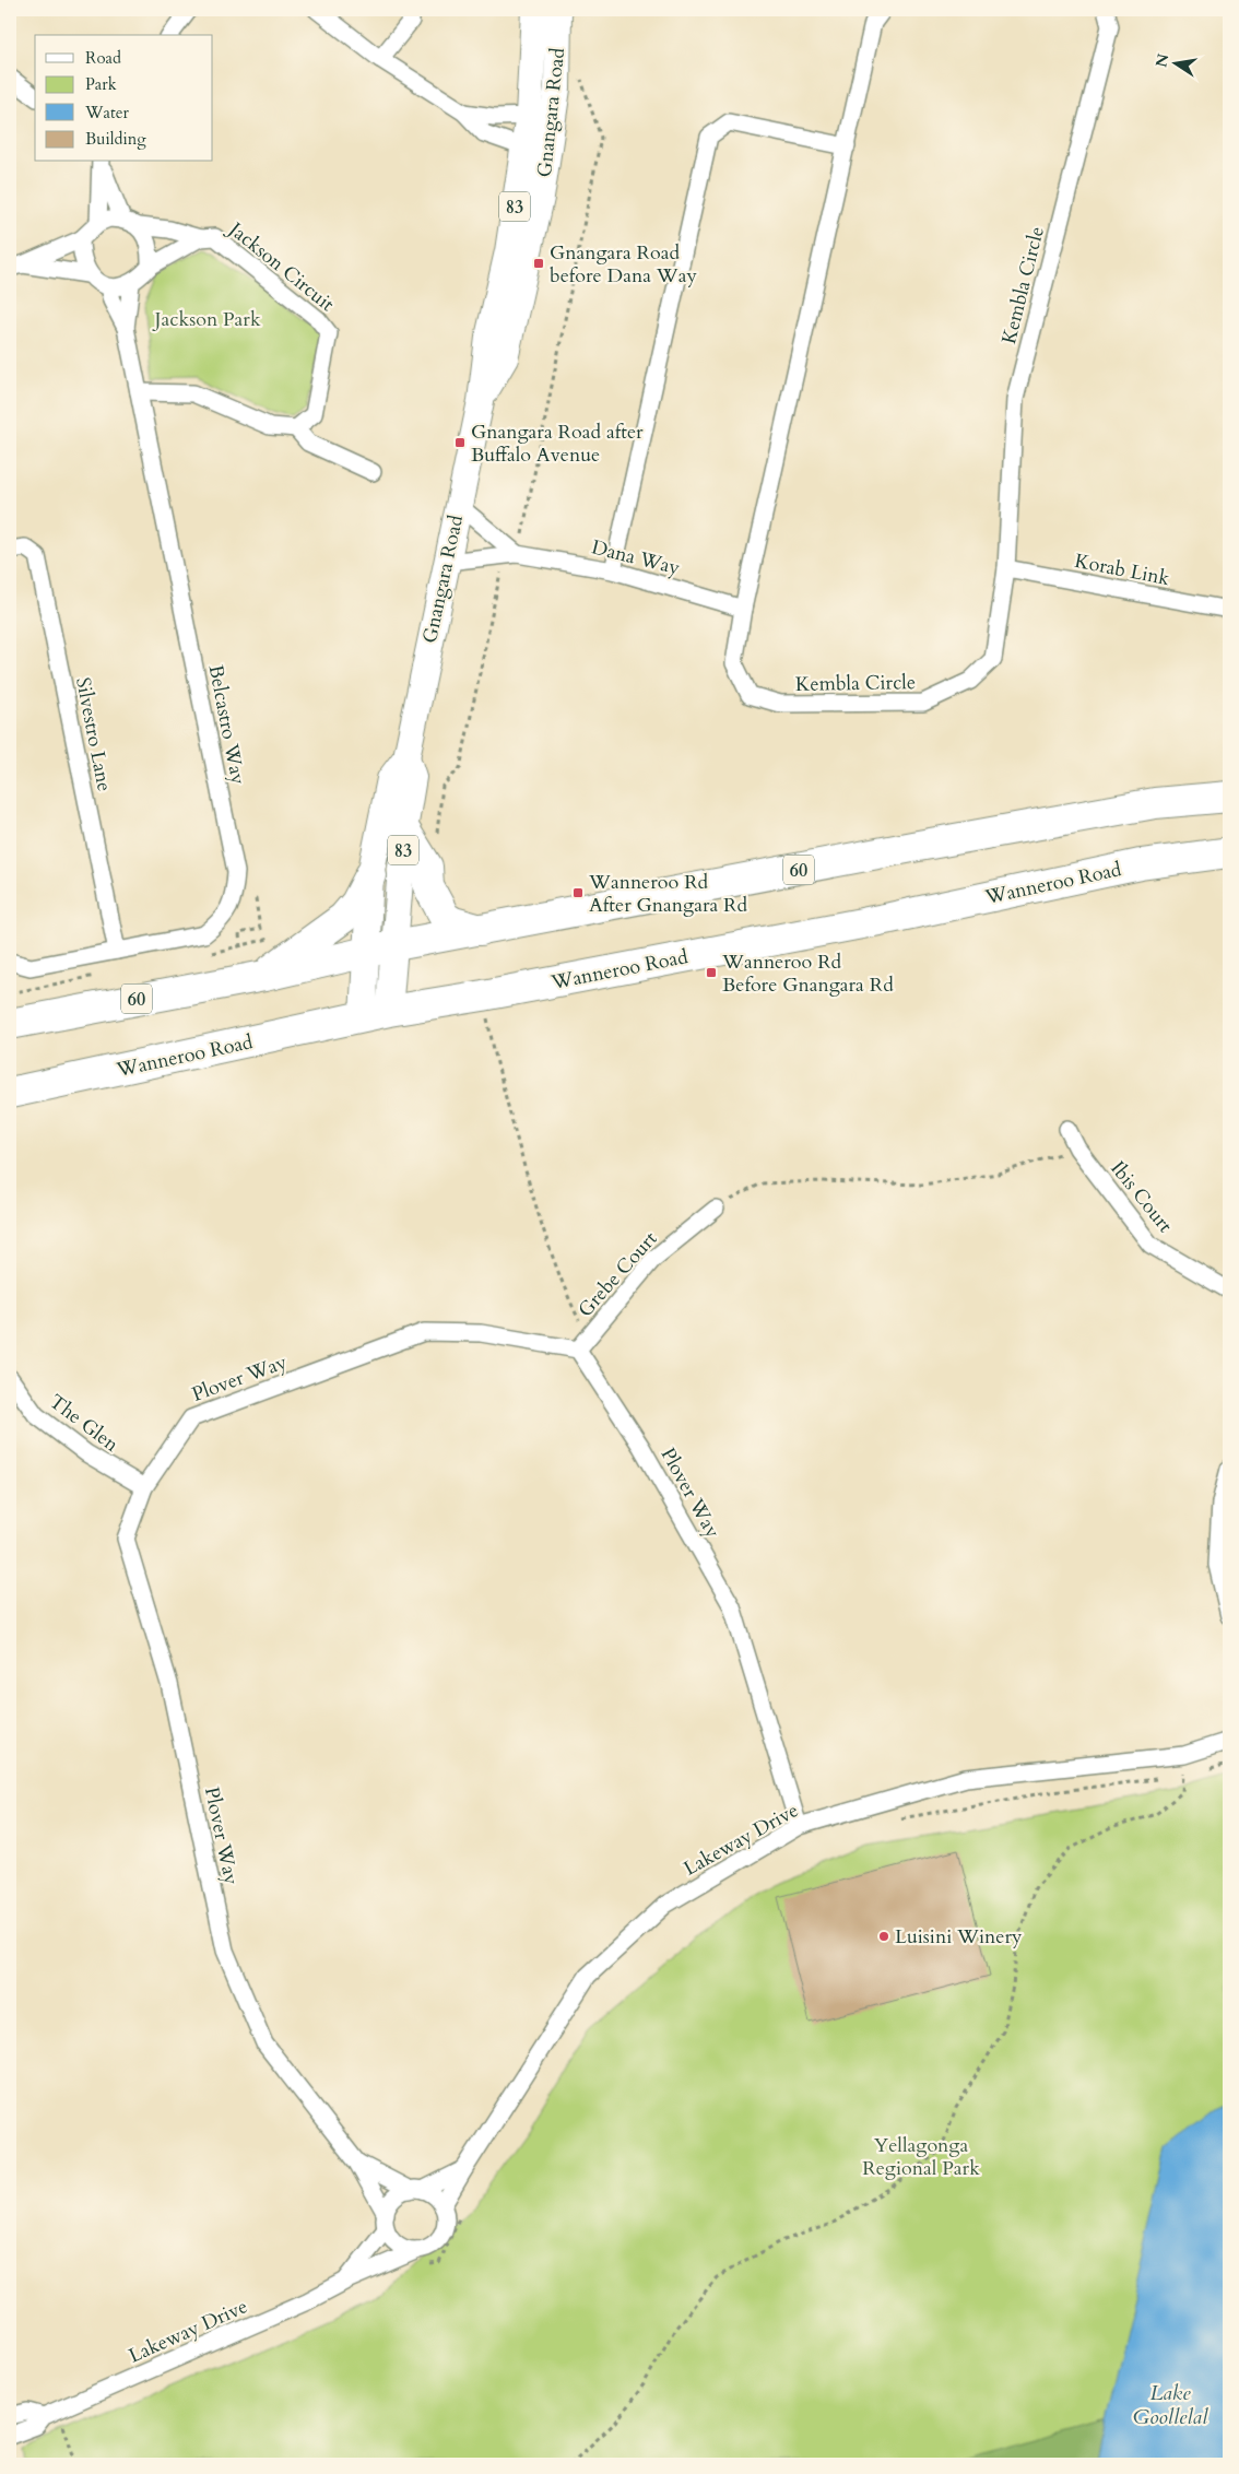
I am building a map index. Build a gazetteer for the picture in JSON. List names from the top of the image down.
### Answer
{
  "streets": {
    "highway": ["83", "60", "Wanneroo Road"],
    "main road": ["Gnangara Road"],
    "street": [
      "Jackson Circuit",
      "Kembla Circle",
      "Dana Way",
      "Korab Link",
      "Belcastro Way",
      "Silvestro Lane",
      "Ibis Court",
      "Grebe Court",
      "Plover Way",
      "The Glen",
      "Lakeway Drive"
    ]
  },
  "crossings": [
    ["Gnangara Road", "83"],
    ["Gnangara Road", "Dana Way"],
    ["Gnangara Road", "60"],
    ["Gnangara Road", "Wanneroo Road"],
    ["83", "60"],
    ["Jackson Circuit", "Belcastro Way"],
    ["Kembla Circle", "Dana Way"],
    ["Kembla Circle", "Korab Link"],
    ["Belcastro Way", "Silvestro Lane"],
    ["Grebe Court", "Plover Way"],
    ["Plover Way", "The Glen"],
    ["Plover Way", "Lakeway Drive"]
  ],
  "water": ["Lake Goollelal"],
  "parks": ["Jackson Park", "Yellagonga Regional Park"],
  "places": {
    "transit": [
      "Gnangara Road before Dana Way",
      "Gnangara Road after Buffalo Avenue",
      "Wanneroo Rd After Gnangara Rd",
      "Wanneroo Rd Before Gnangara Rd"
    ],
    "other": ["Luisini Winery"]
  },
  "legend": [
    "Road",
    "Park",
    "Water",
    "Building"
  ],
  "north": "left"
}
